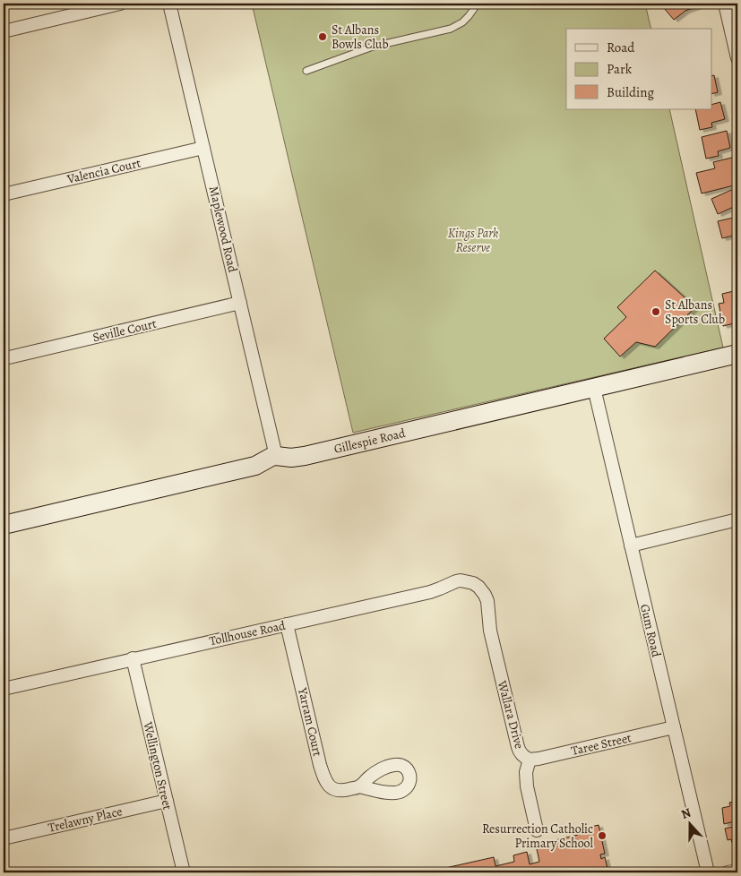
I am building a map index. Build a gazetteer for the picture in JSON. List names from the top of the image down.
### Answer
{
  "streets": {
    "street": [
      "Valencia Court",
      "Maplewood Road",
      "Seville Court",
      "Gillespie Road",
      "Gum Road",
      "Tollhouse Road",
      "Wallara Drive",
      "Yarram Court",
      "Taree Street",
      "Wellington Street",
      "Trelawny Place"
    ]
  },
  "crossings": [
    ["Valencia Court", "Maplewood Road"],
    ["Maplewood Road", "Seville Court"],
    ["Maplewood Road", "Gillespie Road"],
    ["Gillespie Road", "Gum Road"],
    ["Gum Road", "Taree Street"],
    ["Tollhouse Road", "Wallara Drive"],
    ["Tollhouse Road", "Yarram Court"],
    ["Tollhouse Road", "Wellington Street"],
    ["Wallara Drive", "Taree Street"],
    ["Wellington Street", "Trelawny Place"]
  ],
  "parks": ["Kings Park Reserve"],
  "places": ["St Albans Bowls Club", "St Albans Sports Club", "Resurrection Catholic Primary School"],
  "legend": ["Road", "Park", "Building"],
  "north": "top"
}
